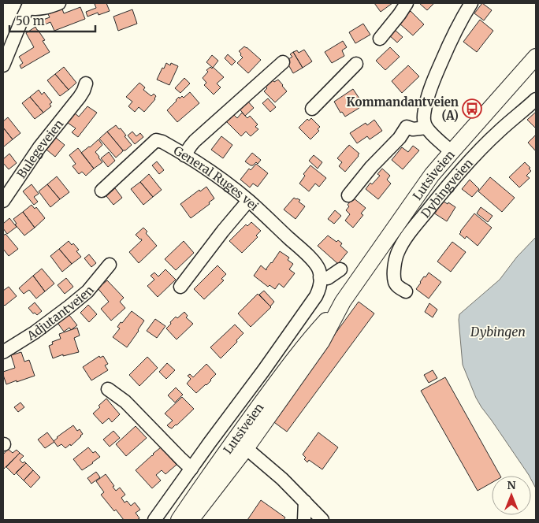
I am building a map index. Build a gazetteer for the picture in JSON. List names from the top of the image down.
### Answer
{
  "streets": {
    "main road": ["Lutsiveien"],
    "street": [
      "Bulegeveien",
      "General Ruges vei",
      "Dybingveien",
      "Adjutantveien"
    ]
  },
  "water": ["Dybingen"],
  "places": {
    "bus stop": ["Kommandantveien (A)"]
  },
  "scale_bar": "50 m",
  "north": "top"
}
